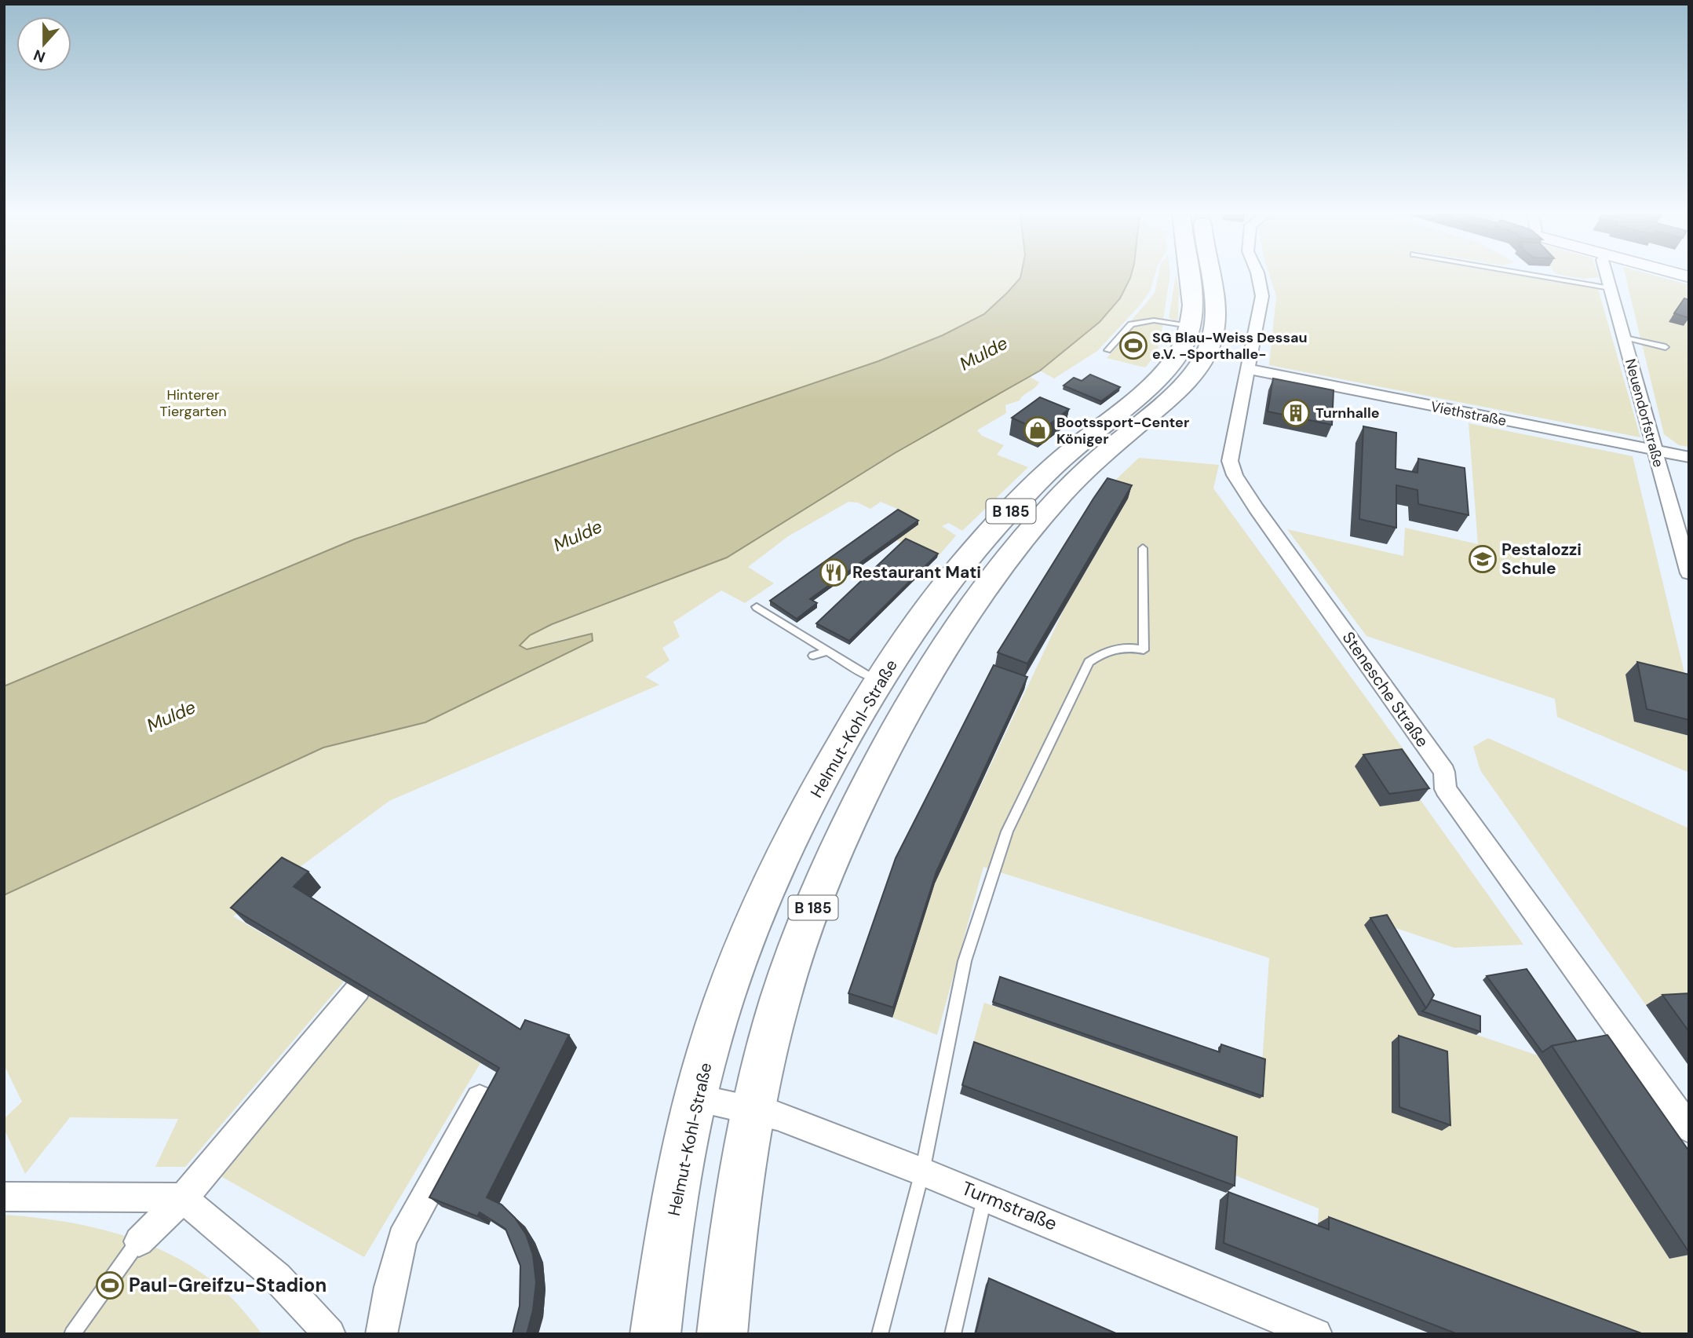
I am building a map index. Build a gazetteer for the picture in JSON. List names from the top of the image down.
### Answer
{
  "streets": {
    "main road": ["B 185", "Helmut-Kohl-Straße"],
    "street": [
      "Neuendorfstraße",
      "Viethstraße",
      "Stenesche Straße",
      "Turmstraße"
    ]
  },
  "crossings": [
    ["Neuendorfstraße", "Viethstraße"],
    ["Viethstraße", "Stenesche Straße"],
    ["B 185", "Turmstraße"],
    ["Helmut-Kohl-Straße", "Turmstraße"]
  ],
  "water": ["Mulde"],
  "parks": ["Hinterer Tiergarten"],
  "places": {
    "sports": ["SG Blau-Weiss Dessau e.V. -Sporthalle-", "Paul-Greifzu-Stadion"],
    "building": ["Turnhalle"],
    "shop": ["Bootssport-Center Königer"],
    "school or university": ["Pestalozzi Schule"],
    "restaurant": ["Restaurant Mati"]
  },
  "north": "bottom"
}
